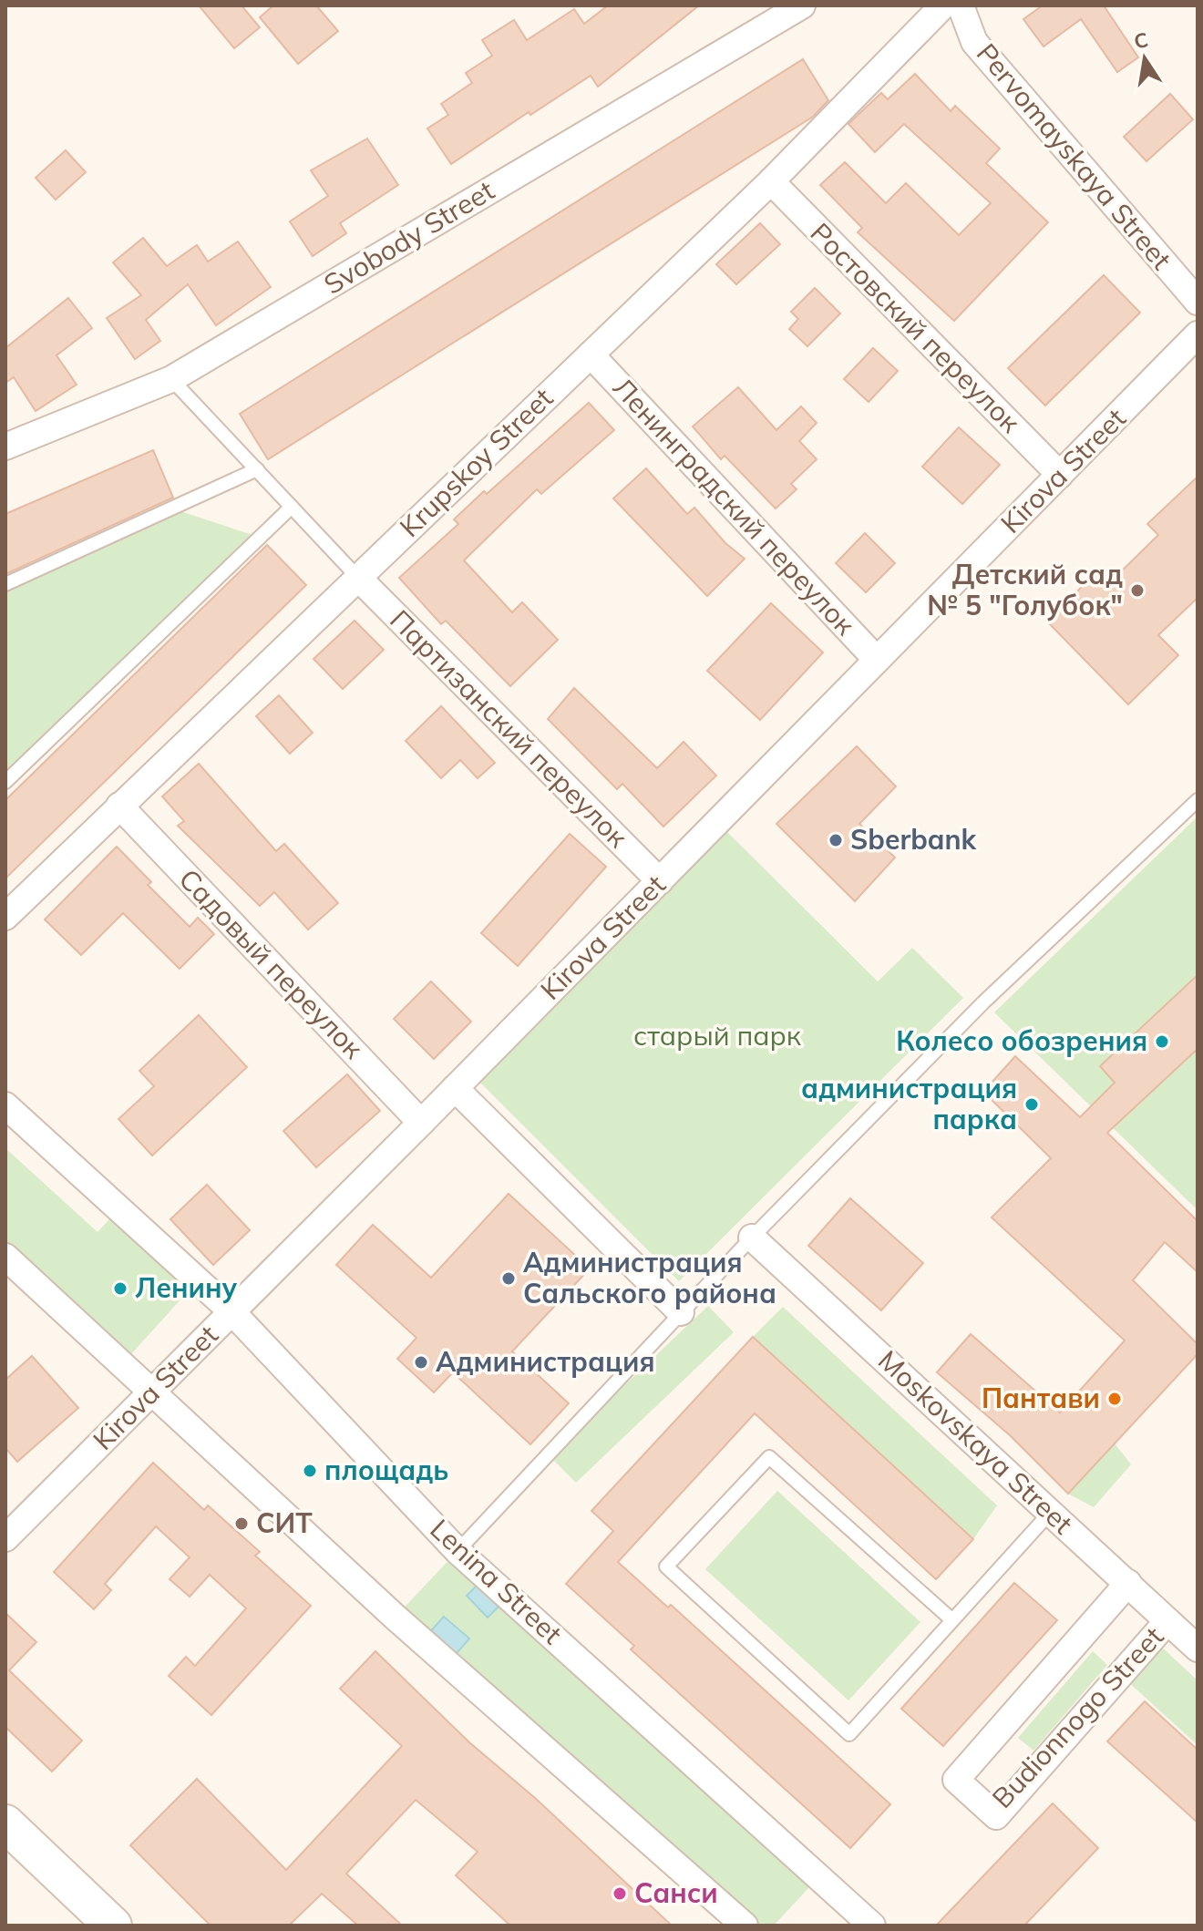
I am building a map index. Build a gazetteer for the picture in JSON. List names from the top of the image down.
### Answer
{
  "streets": {
    "street": [
      "Pervomayskaya Street",
      "Svobody Street",
      "Ростовский переулок",
      "Krupskoy Street",
      "Kirova Street",
      "Ленинградский переулок",
      "Партизанский переулок",
      "Садовый переулок",
      "Moskovskaya Street",
      "Lenina Street",
      "Budionnogo Street"
    ]
  },
  "crossings": [
    ["Ростовский переулок", "Krupskoy Street"],
    ["Ростовский переулок", "Kirova Street"],
    ["Krupskoy Street", "Ленинградский переулок"],
    ["Krupskoy Street", "Партизанский переулок"],
    ["Krupskoy Street", "Садовый переулок"],
    ["Kirova Street", "Ленинградский переулок"],
    ["Kirova Street", "Партизанский переулок"],
    ["Kirova Street", "Садовый переулок"],
    ["Kirova Street", "Lenina Street"],
    ["Moskovskaya Street", "Budionnogo Street"]
  ],
  "parks": ["старый парк"],
  "places": [
    "Детский сад № 5 \"Голубок\"",
    "Sberbank",
    "Колесо обозрения",
    "администрация парка",
    "Администрация Сальского района",
    "Ленину",
    "Администрация",
    "Пантави",
    "площадь",
    "СИТ",
    "Санси"
  ],
  "north": "top"
}
